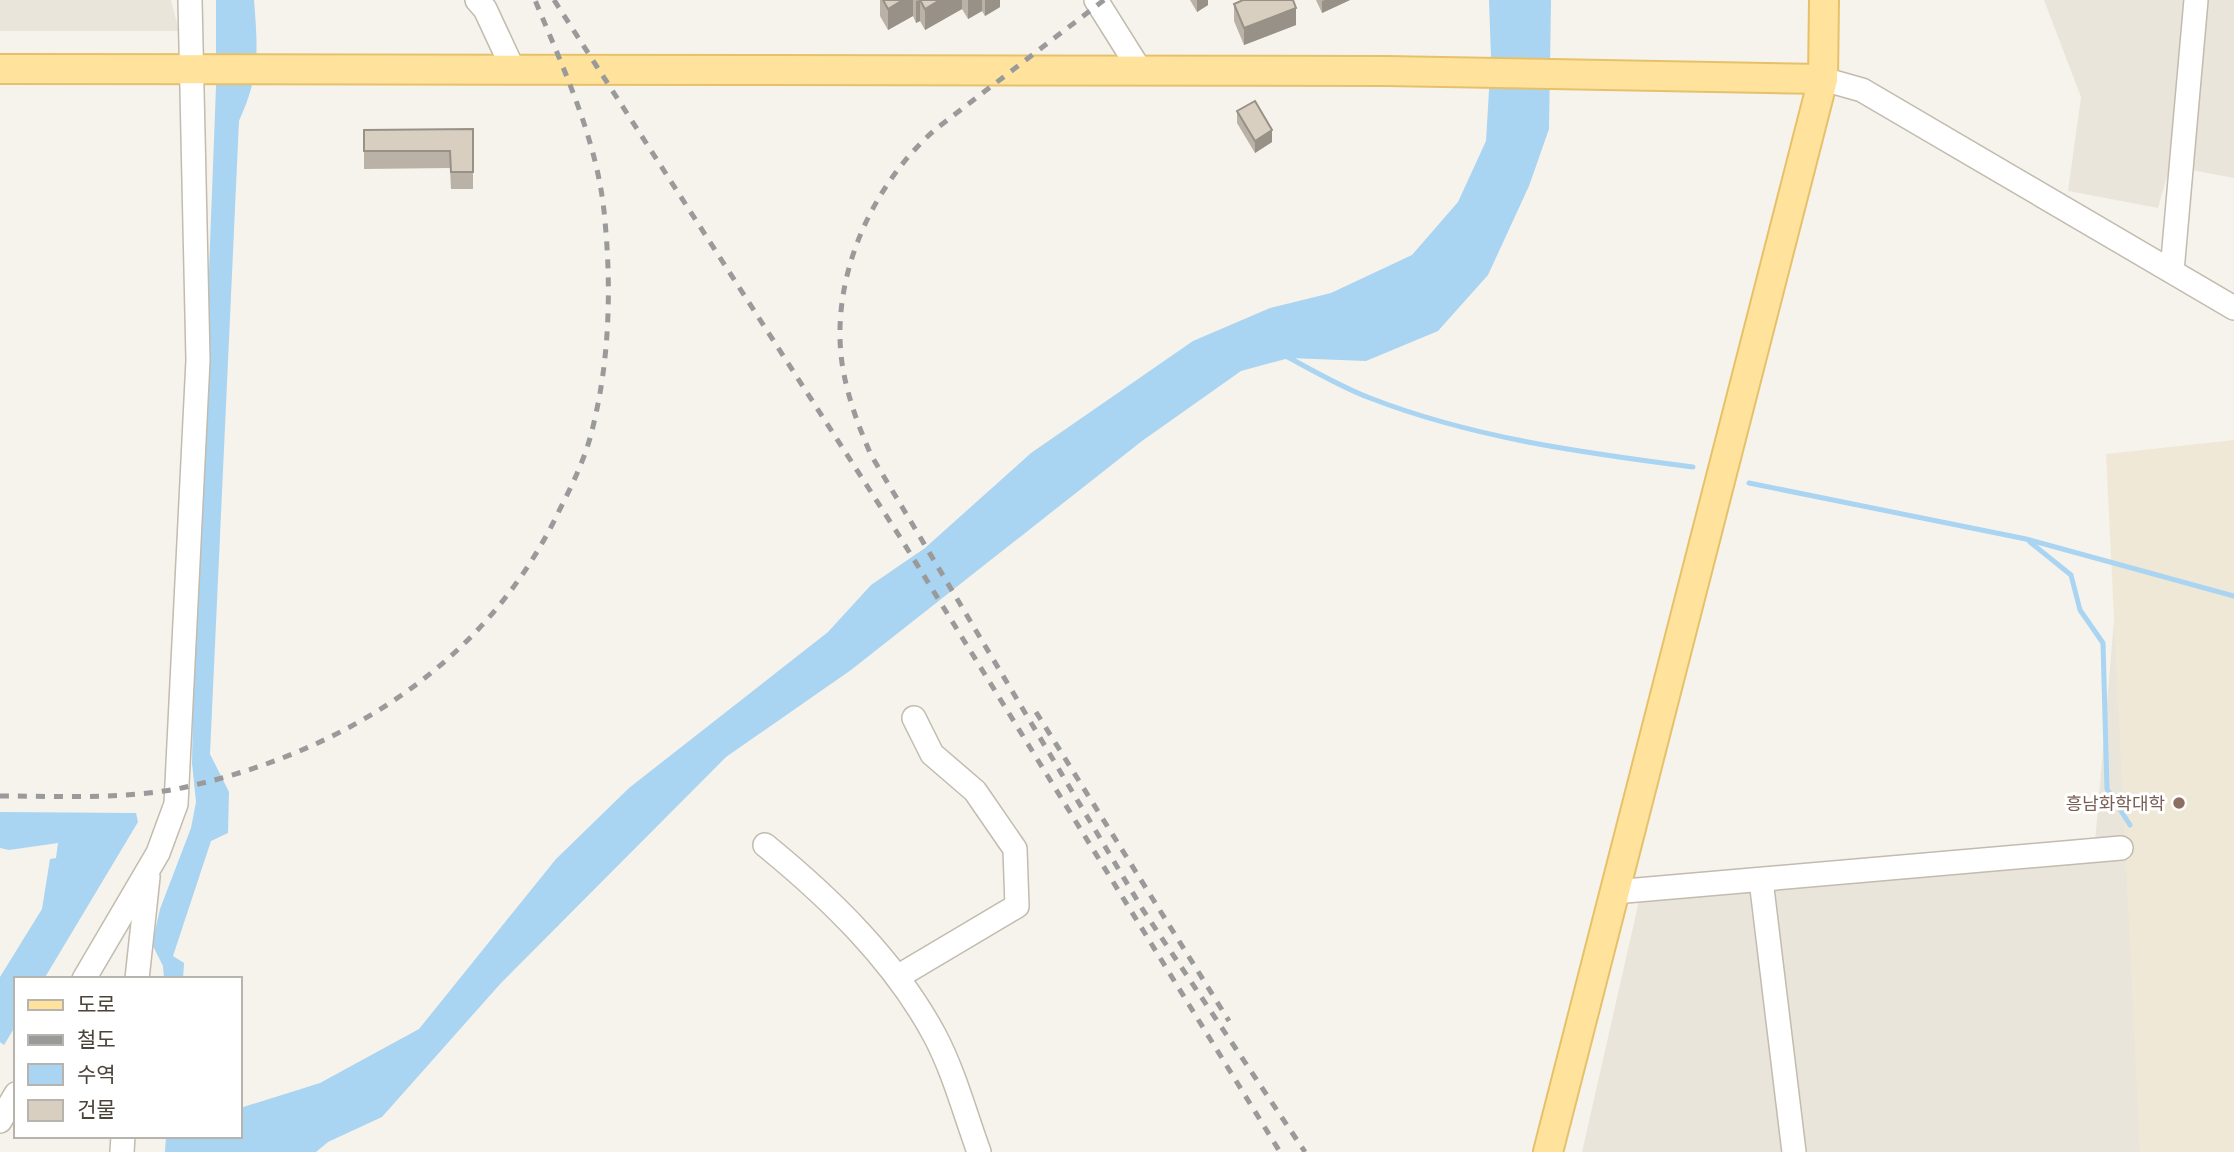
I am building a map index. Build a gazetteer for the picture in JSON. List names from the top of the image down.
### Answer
{
  "places": ["흥남화학대학"],
  "legend": [
    "도로",
    "철도",
    "수역",
    "건물"
  ]
}
